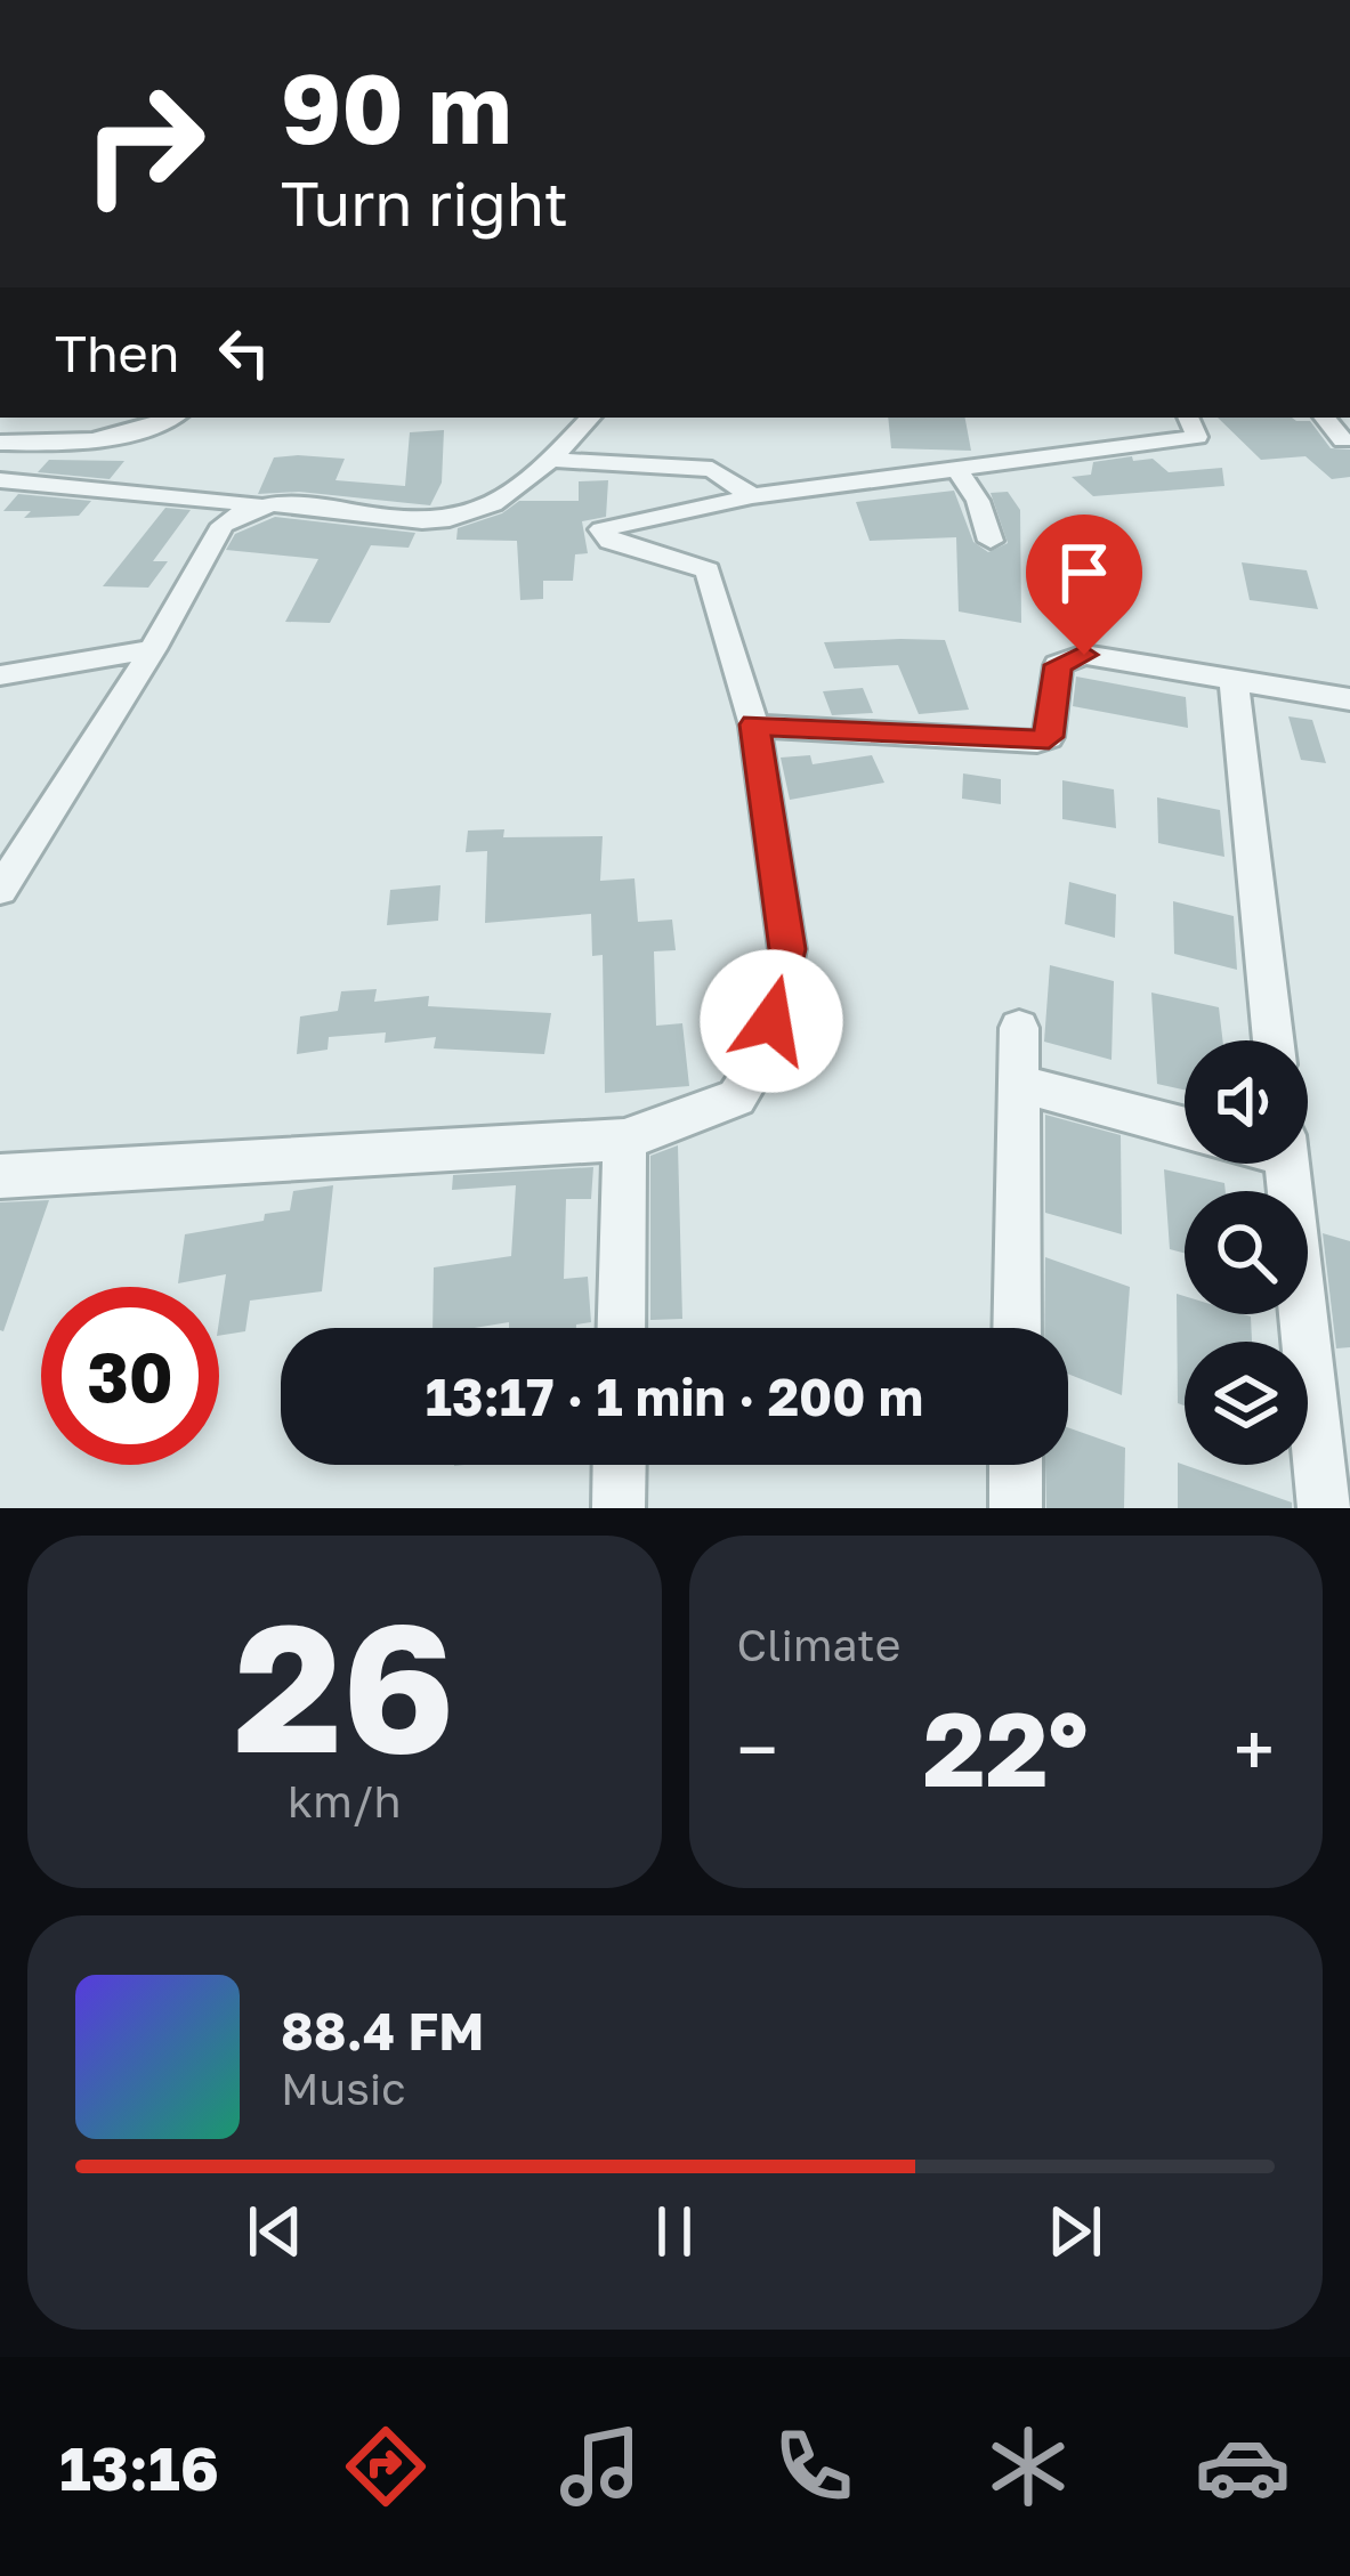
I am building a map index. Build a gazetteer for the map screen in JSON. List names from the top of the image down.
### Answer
{
  "page": {
    "turn": ["90 m", "Turn right"],
    "then": "Then",
    "limit": "30",
    "trip": "13:17 · 1 min · 200 m",
    "tile": [
      ["26", "km/h"],
      "Climate"
    ],
    "heat": ["−", "22°", "+"],
    "song": ["88.4 FM", "Music"],
    "tabs": "13:16"
  }
}
